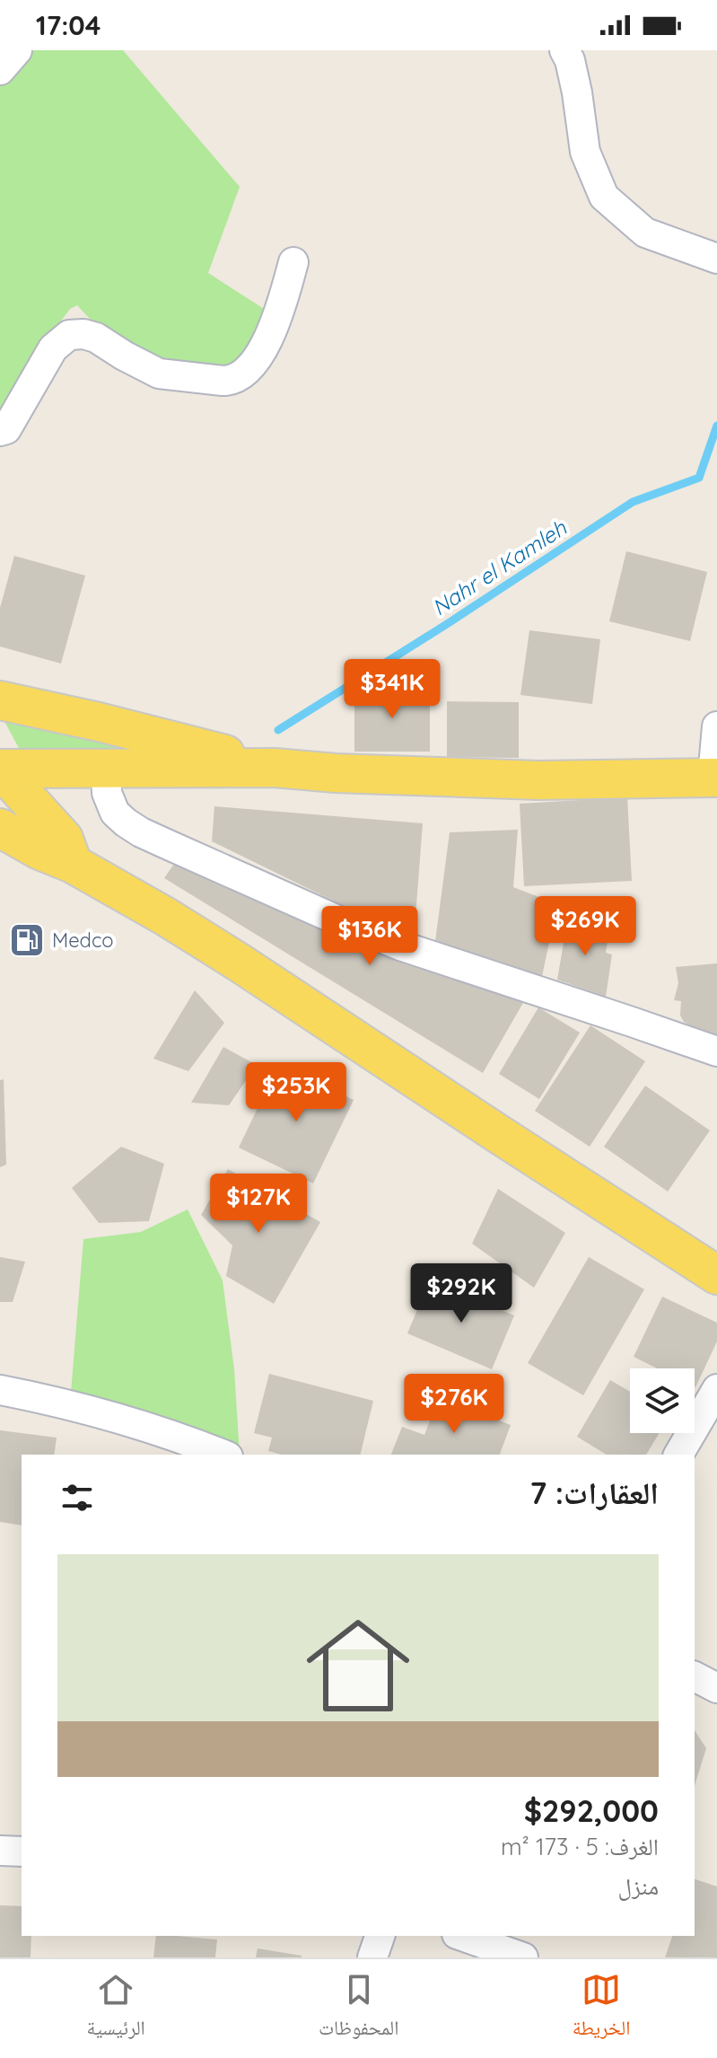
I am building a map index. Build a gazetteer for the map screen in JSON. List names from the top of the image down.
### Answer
{
  "water": ["Nahr el Kamleh"],
  "places": {
    "fuel station": ["Medco"]
  },
  "page": {
    "status": "17:04",
    "price": [
      "$341K",
      "$269K",
      "$136K",
      "$253K",
      "$127K",
      "$292K",
      "$276K"
    ],
    "heading": "العقارات: 7",
    "list": [
      {
        "name": "$292,000",
        "note": "الغرف: 5 · 173 m² · منزل"
      }
    ],
    "tabs": ["الخريطة", "المحفوظات", "الرئيسية"]
  }
}
